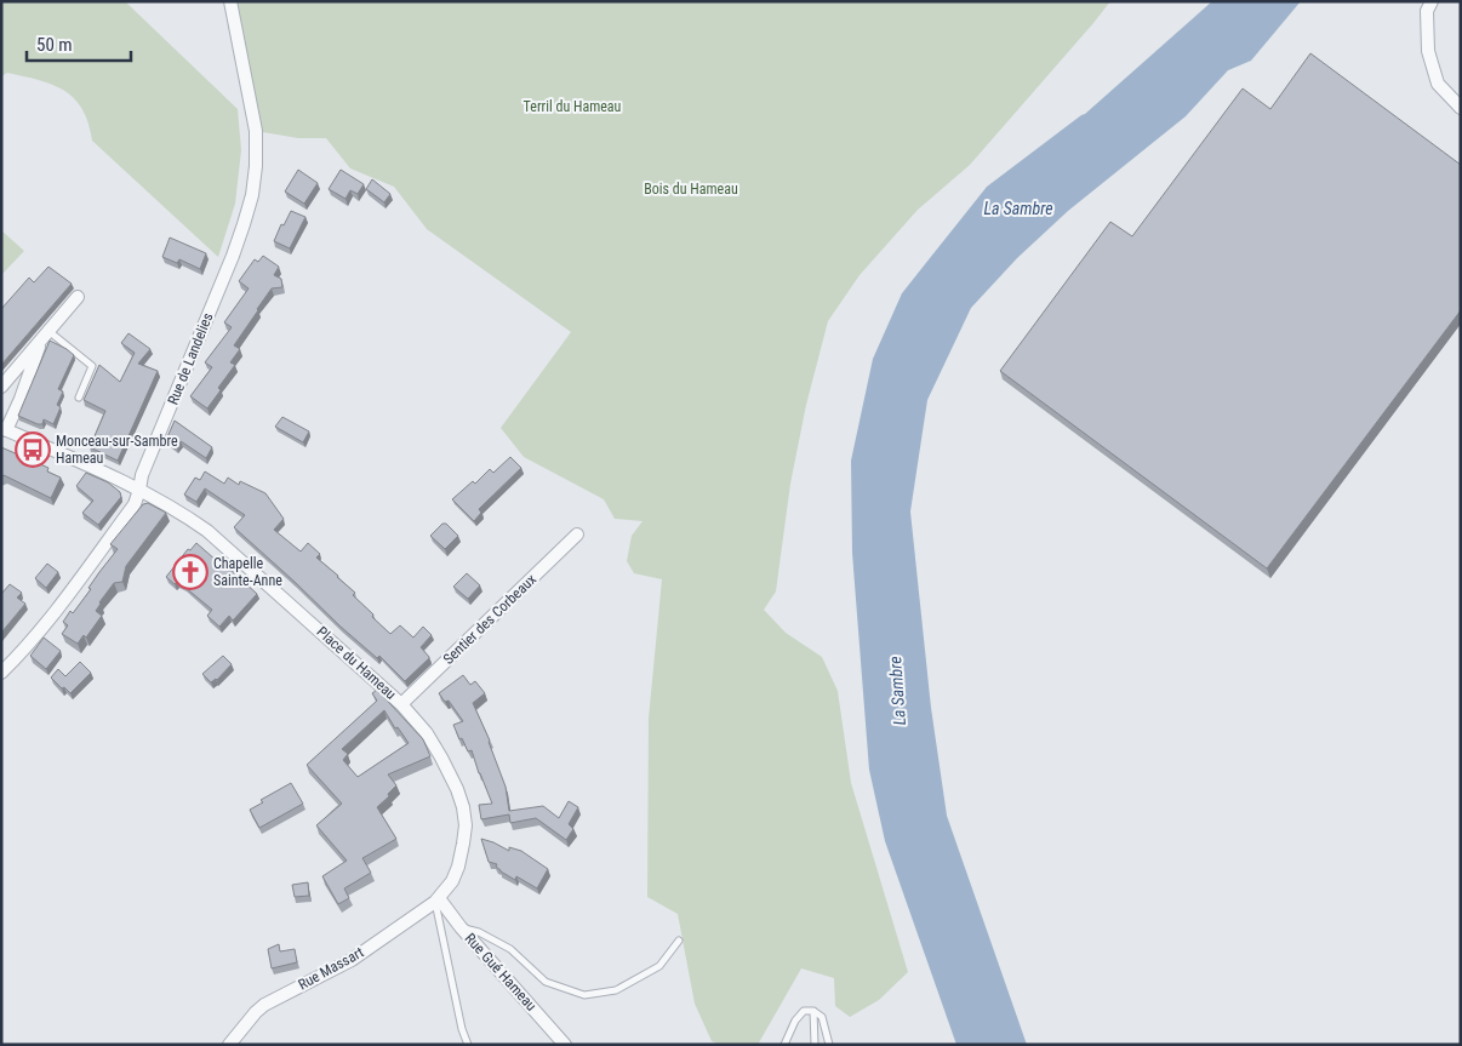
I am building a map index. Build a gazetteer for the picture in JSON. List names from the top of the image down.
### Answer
{
  "streets": {
    "street": [
      "Rue de Landelies",
      "Sentier des Corbeaux",
      "Place du Hameau",
      "Rue Massart",
      "Rue Gué Hameau"
    ]
  },
  "crossings": [
    ["Rue de Landelies", "Place du Hameau"],
    ["Sentier des Corbeaux", "Place du Hameau"],
    ["Place du Hameau", "Rue Massart"],
    ["Place du Hameau", "Rue Gué Hameau"],
    ["Rue Massart", "Rue Gué Hameau"]
  ],
  "water": ["La Sambre"],
  "parks": ["Terril du Hameau", "Bois du Hameau"],
  "places": {
    "bus stop": ["Monceau-sur-Sambre Hameau"],
    "church": ["Chapelle Sainte-Anne"]
  },
  "scale_bar": "50 m"
}
